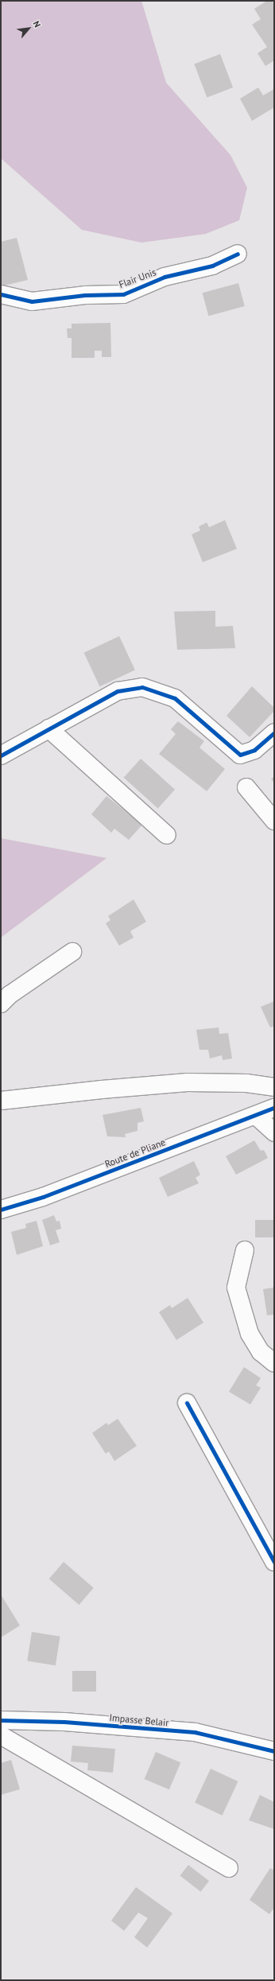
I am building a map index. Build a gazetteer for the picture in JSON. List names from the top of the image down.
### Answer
{
  "streets": {
    "street": ["Flair Unis", "Route de Pliane", "Impasse Belair"]
  },
  "north": "top right"
}
